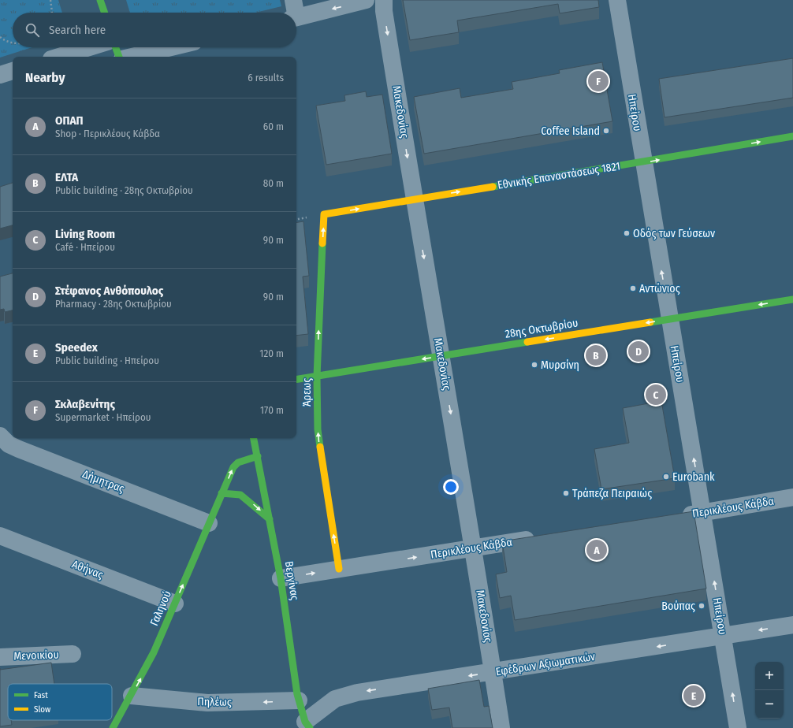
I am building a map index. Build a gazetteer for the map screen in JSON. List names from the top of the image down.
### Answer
{
  "streets": {
    "street": [
      "Μακεδονίας",
      "Ηπείρου",
      "Εθνικής Επαναστάσεως 1821",
      "28ης Οκτωβρίου",
      "Άρεως",
      "Δήμητρας",
      "Περικλέους Κάβδα",
      "Αθήνας",
      "Βεργίνας",
      "Γαληνού",
      "Μενοικίου",
      "Εφέδρων Αξιωματικών",
      "Πηλέως"
    ]
  },
  "crossings": [
    ["Μακεδονίας", "Εθνικής Επαναστάσεως 1821"],
    ["Μακεδονίας", "28ης Οκτωβρίου"],
    ["Μακεδονίας", "Περικλέους Κάβδα"],
    ["Μακεδονίας", "Εφέδρων Αξιωματικών"],
    ["Ηπείρου", "Εθνικής Επαναστάσεως 1821"],
    ["Ηπείρου", "28ης Οκτωβρίου"],
    ["Ηπείρου", "Περικλέους Κάβδα"],
    ["Ηπείρου", "Εφέδρων Αξιωματικών"],
    ["Εθνικής Επαναστάσεως 1821", "Άρεως"],
    ["28ης Οκτωβρίου", "Άρεως"],
    ["Άρεως", "Περικλέους Κάβδα"],
    ["Δήμητρας", "Γαληνού"],
    ["Περικλέους Κάβδα", "Βεργίνας"],
    ["Αθήνας", "Γαληνού"],
    ["Βεργίνας", "Γαληνού"],
    ["Βεργίνας", "Εφέδρων Αξιωματικών"],
    ["Βεργίνας", "Πηλέως"],
    ["Γαληνού", "Πηλέως"]
  ],
  "one_way": [
    "Μακεδονίας",
    "Ηπείρου",
    "Εθνικής Επαναστάσεως 1821",
    "28ης Οκτωβρίου",
    "Άρεως",
    "Περικλέους Κάβδα",
    "Γαληνού",
    "Εφέδρων Αξιωματικών",
    "Πηλέως"
  ],
  "places": [
    "Coffee Island",
    "Οδός των Γεύσεων",
    "Αντώνιος",
    "Μυρσίνη",
    "Eurobank",
    "Τράπεζα Πειραιώς",
    "Βούπας"
  ],
  "legend": ["Fast", "Slow"],
  "page": {
    "search": "Search here",
    "heading": ["Nearby", "6 results"],
    "pins": [
      "F",
      "D",
      "B",
      "C",
      "A",
      "E"
    ],
    "list": [
      {
        "mark": "A",
        "name": "ΟΠΑΠ",
        "note": "Shop · Περικλέους Κάβδα",
        "value": "60 m"
      },
      {
        "mark": "B",
        "name": "ΕΛΤΑ",
        "note": "Public building · 28ης Οκτωβρίου",
        "value": "80 m"
      },
      {
        "mark": "C",
        "name": "Living Room",
        "note": "Café · Ηπείρου",
        "value": "90 m"
      },
      {
        "mark": "D",
        "name": "Στέφανος Ανθόπουλος",
        "note": "Pharmacy · 28ης Οκτωβρίου",
        "value": "90 m"
      },
      {
        "mark": "E",
        "name": "Speedex",
        "note": "Public building · Ηπείρου",
        "value": "120 m"
      },
      {
        "mark": "F",
        "name": "Σκλαβενίτης",
        "note": "Supermarket · Ηπείρου",
        "value": "170 m"
      }
    ],
    "map_buttons": ["+", "−"]
  }
}
